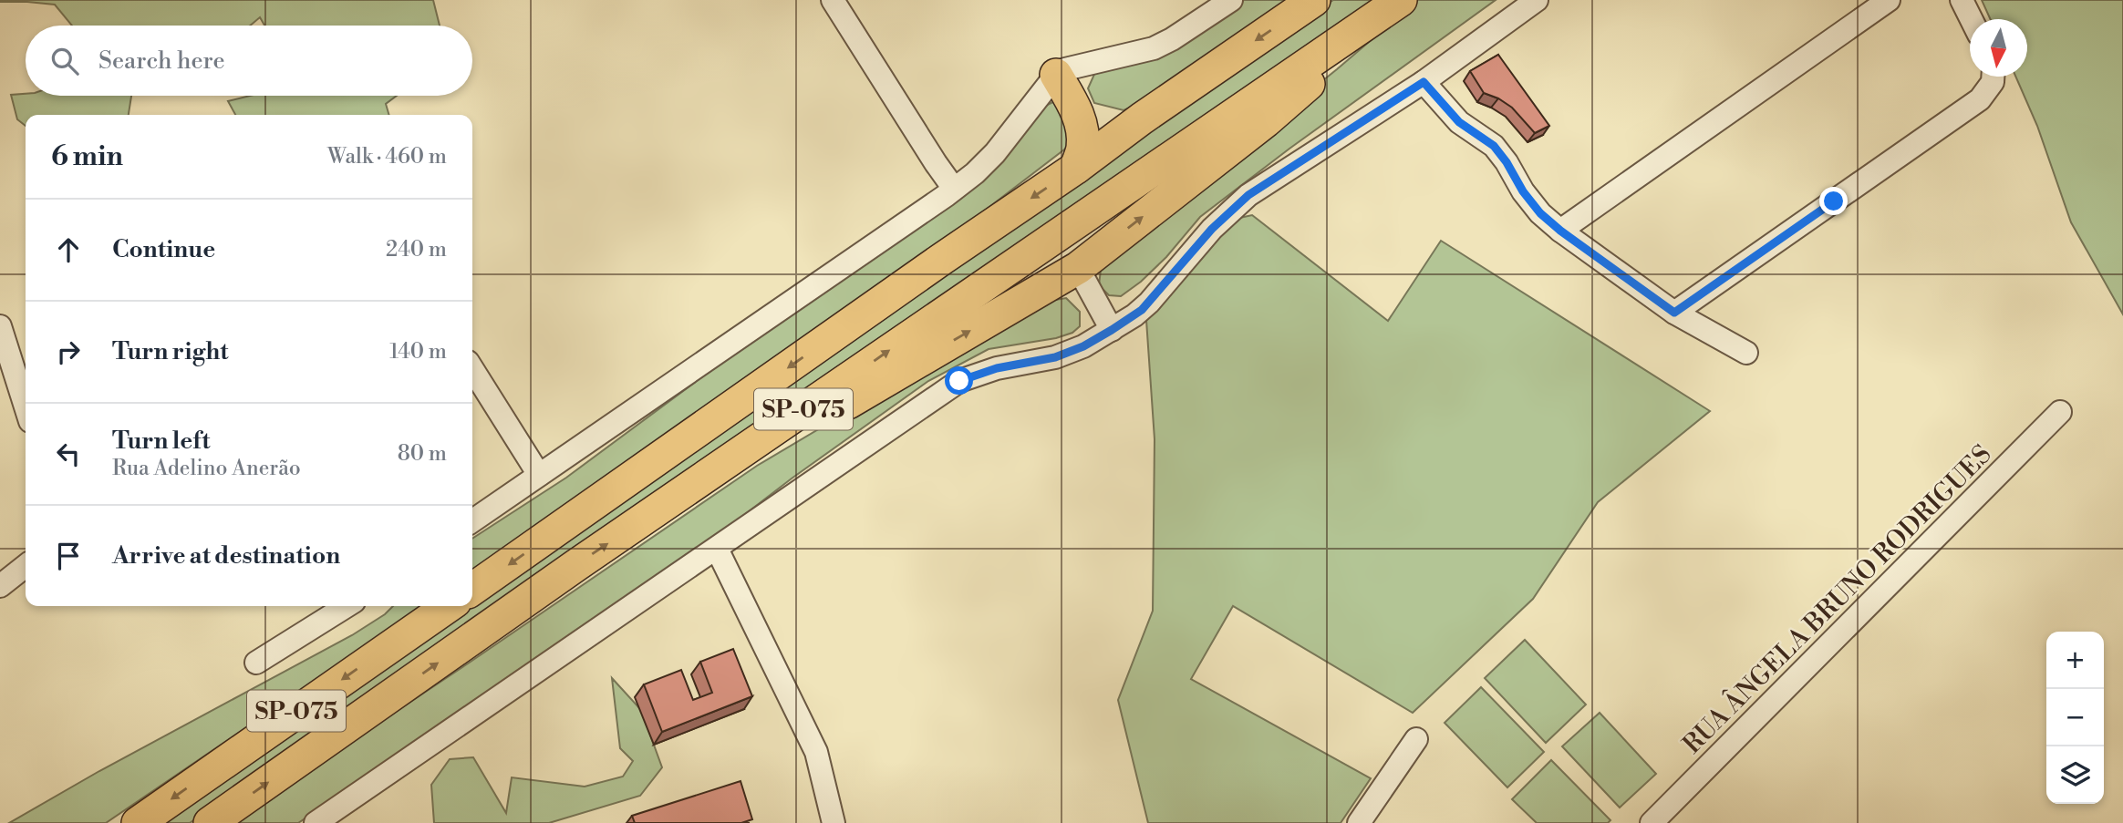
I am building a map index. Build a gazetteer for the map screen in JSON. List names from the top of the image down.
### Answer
{
  "streets": {
    "highway": ["SP-075"],
    "street": ["RUA ÂNGELA BRUNO RODRIGUES"]
  },
  "north": "bottom",
  "page": {
    "search": "Search here",
    "heading": ["6 min", "Walk · 460 m"],
    "list": [
      ["Continue", "240 m"],
      ["Turn right", "140 m"],
      ["Turn left", "Rua Adelino Anerão", "80 m"],
      "Arrive at destination"
    ],
    "map_buttons": ["+", "−"]
  }
}
